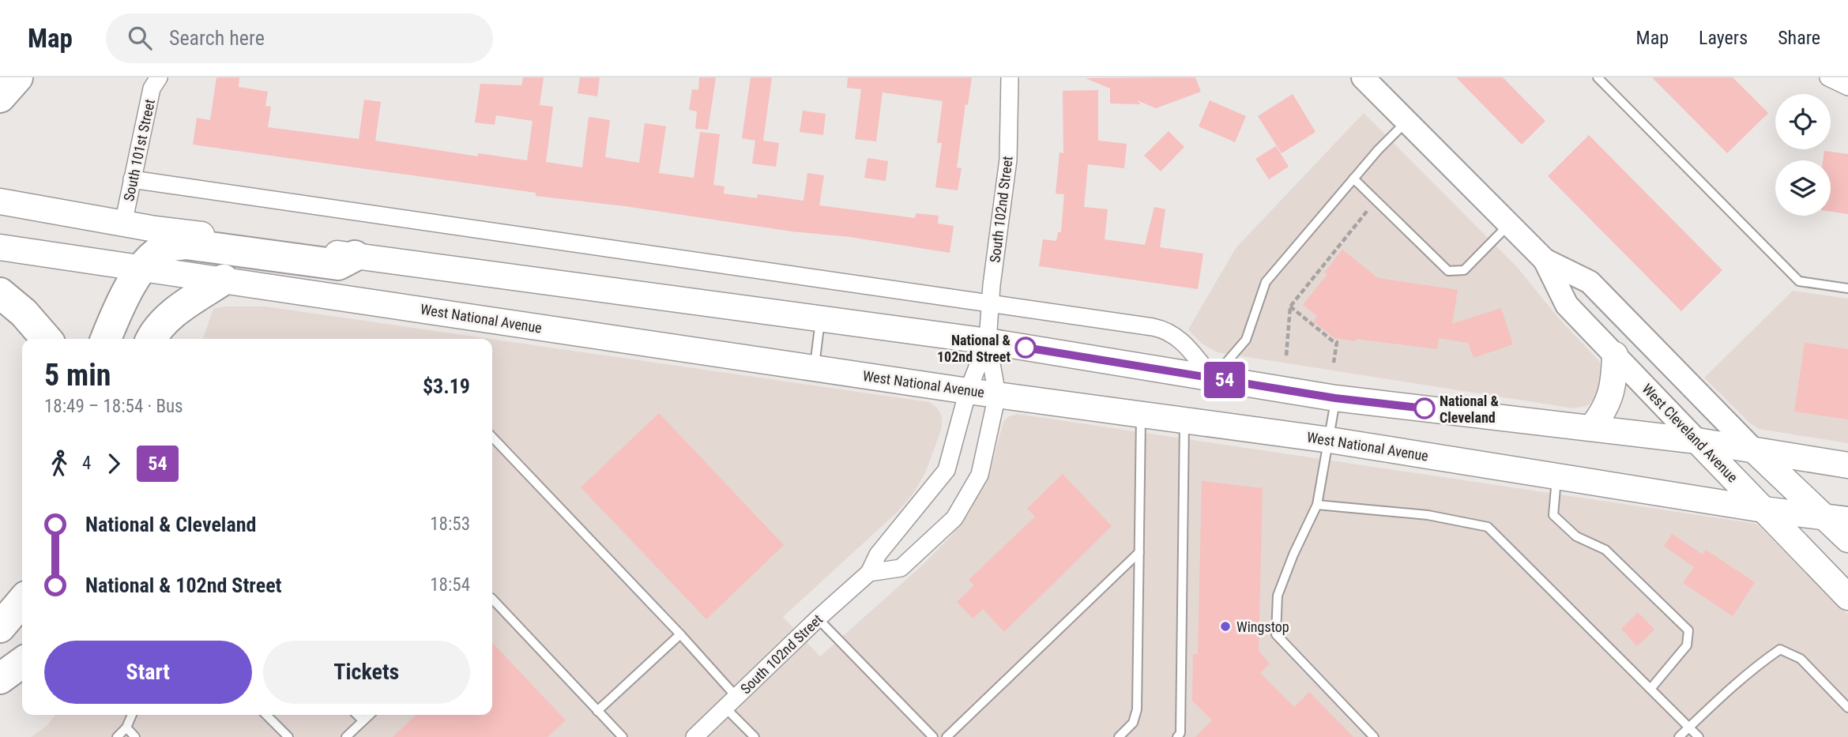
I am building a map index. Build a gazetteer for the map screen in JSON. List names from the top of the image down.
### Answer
{
  "streets": {
    "main road": ["West National Avenue", "West Cleveland Avenue"],
    "street": ["South 101st Street", "South 102nd Street"]
  },
  "crossings": [
    ["South 102nd Street", "West National Avenue"],
    ["West National Avenue", "West Cleveland Avenue"]
  ],
  "places": ["National & 102nd Street", "National & Cleveland", "Wingstop"],
  "lines": ["bus line 54"],
  "page": {
    "header": "Map",
    "search": "Search here",
    "nav": ["Map", "Layers", "Share"],
    "on_map": "54",
    "heading": ["5 min", "18:49 – 18:54 · Bus", "$3.19"],
    "legs": ["4", "54"],
    "list": [
      {
        "name": "National & Cleveland",
        "value": "18:53"
      },
      {
        "name": "National & 102nd Street",
        "value": "18:54"
      }
    ],
    "buttons": ["Start", "Tickets"]
  }
}
